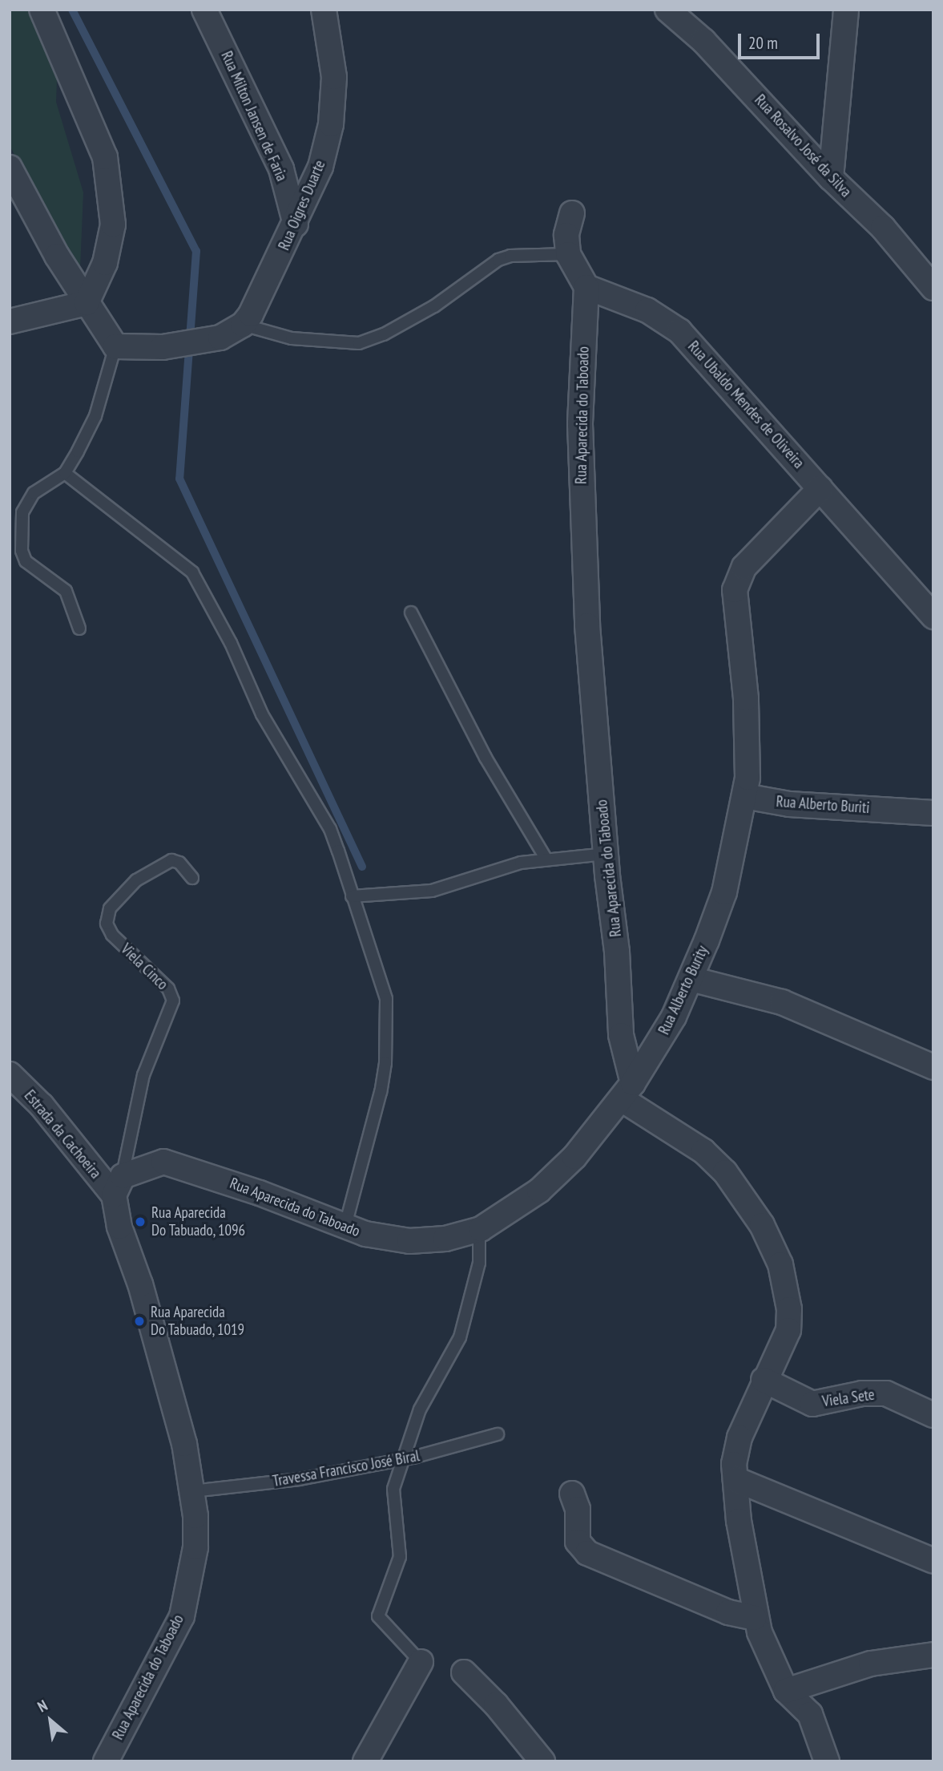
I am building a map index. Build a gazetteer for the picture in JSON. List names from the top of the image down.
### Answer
{
  "streets": {
    "street": [
      "Rua Milton Jansen de Faria",
      "Rua Rosalvo José da Silva",
      "Rua Oigres Duarte",
      "Rua Ubaldo Mendes de Oliveira",
      "Rua Aparecida do Taboado",
      "Rua Alberto Buriti",
      "Rua Alberto Burity",
      "Estrada da Cachoeira",
      "Viela Sete"
    ],
    "lane": ["Viela Cinco", "Travessa Francisco José Biral"]
  },
  "crossings": [
    ["Rua Milton Jansen de Faria", "Rua Oigres Duarte"],
    ["Rua Ubaldo Mendes de Oliveira", "Rua Aparecida do Taboado"],
    ["Rua Aparecida do Taboado", "Viela Cinco"],
    ["Rua Aparecida do Taboado", "Rua Alberto Burity"],
    ["Rua Aparecida do Taboado", "Estrada da Cachoeira"],
    ["Rua Aparecida do Taboado", "Travessa Francisco José Biral"],
    ["Rua Alberto Buriti", "Rua Alberto Burity"],
    ["Viela Cinco", "Estrada da Cachoeira"]
  ],
  "places": ["Rua Aparecida Do Tabuado, 1096", "Rua Aparecida Do Tabuado, 1019"],
  "scale_bar": "20 m",
  "north": "top left"
}
